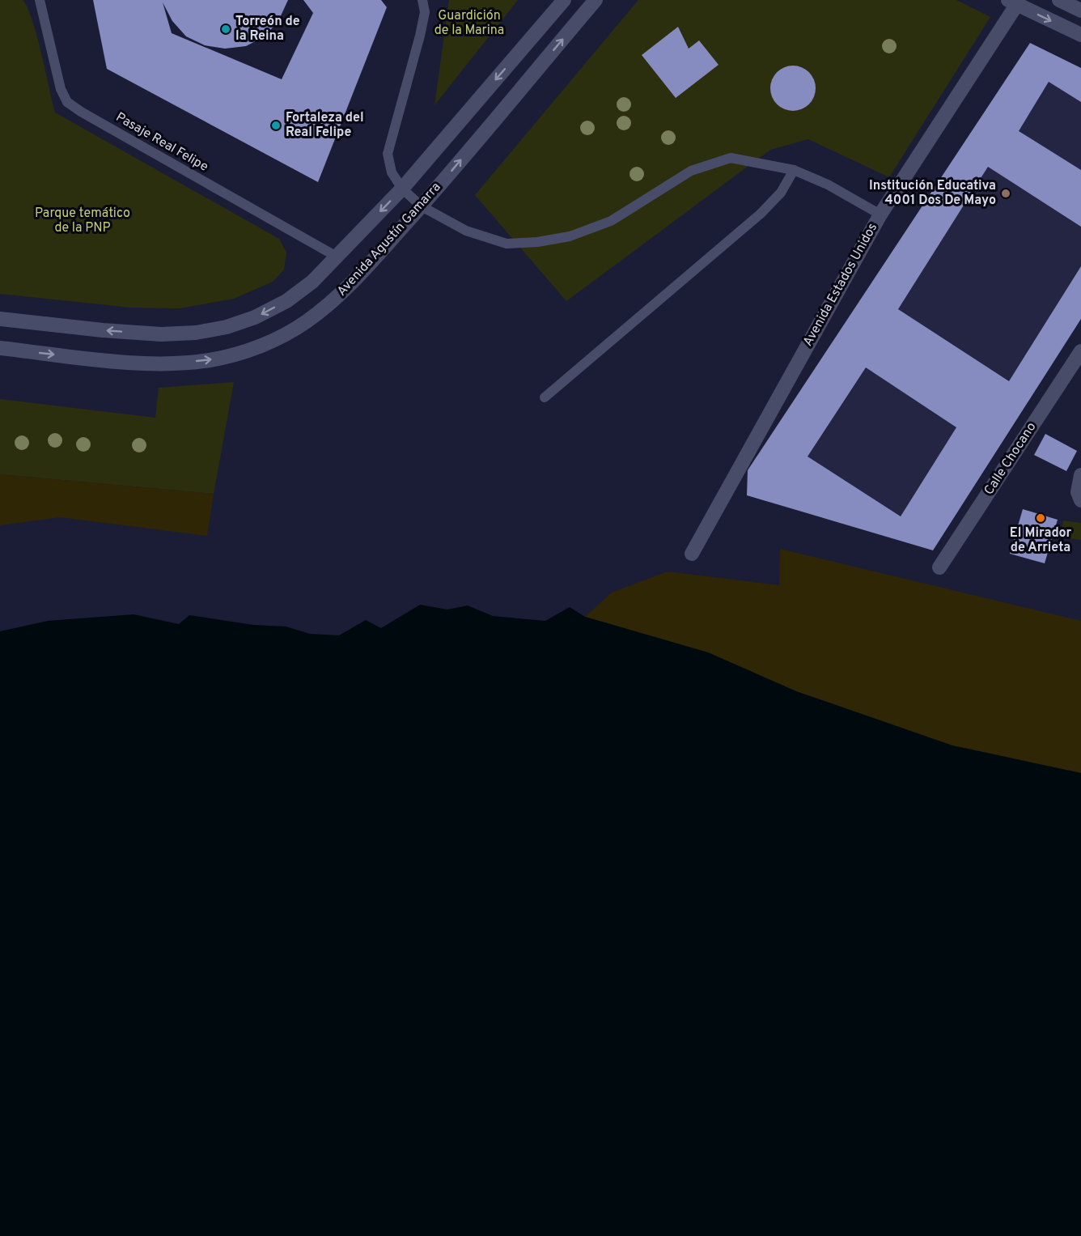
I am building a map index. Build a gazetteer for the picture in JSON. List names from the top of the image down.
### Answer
{
  "streets": {
    "main road": ["Avenida Agustín Gamarra", "Avenida Estados Unidos", "Calle Chocano"],
    "lane": ["Pasaje Real Felipe"]
  },
  "crossings": [
    ["Pasaje Real Felipe", "Avenida Agustín Gamarra"]
  ],
  "parks": ["Guardición de la Marina", "Parque temático de la PNP"],
  "places": [
    "Torreón de la Reina",
    "Fortaleza del Real Felipe",
    "Institución Educativa 4001 Dos De Mayo",
    "El Mirador de Arrieta"
  ]
}
